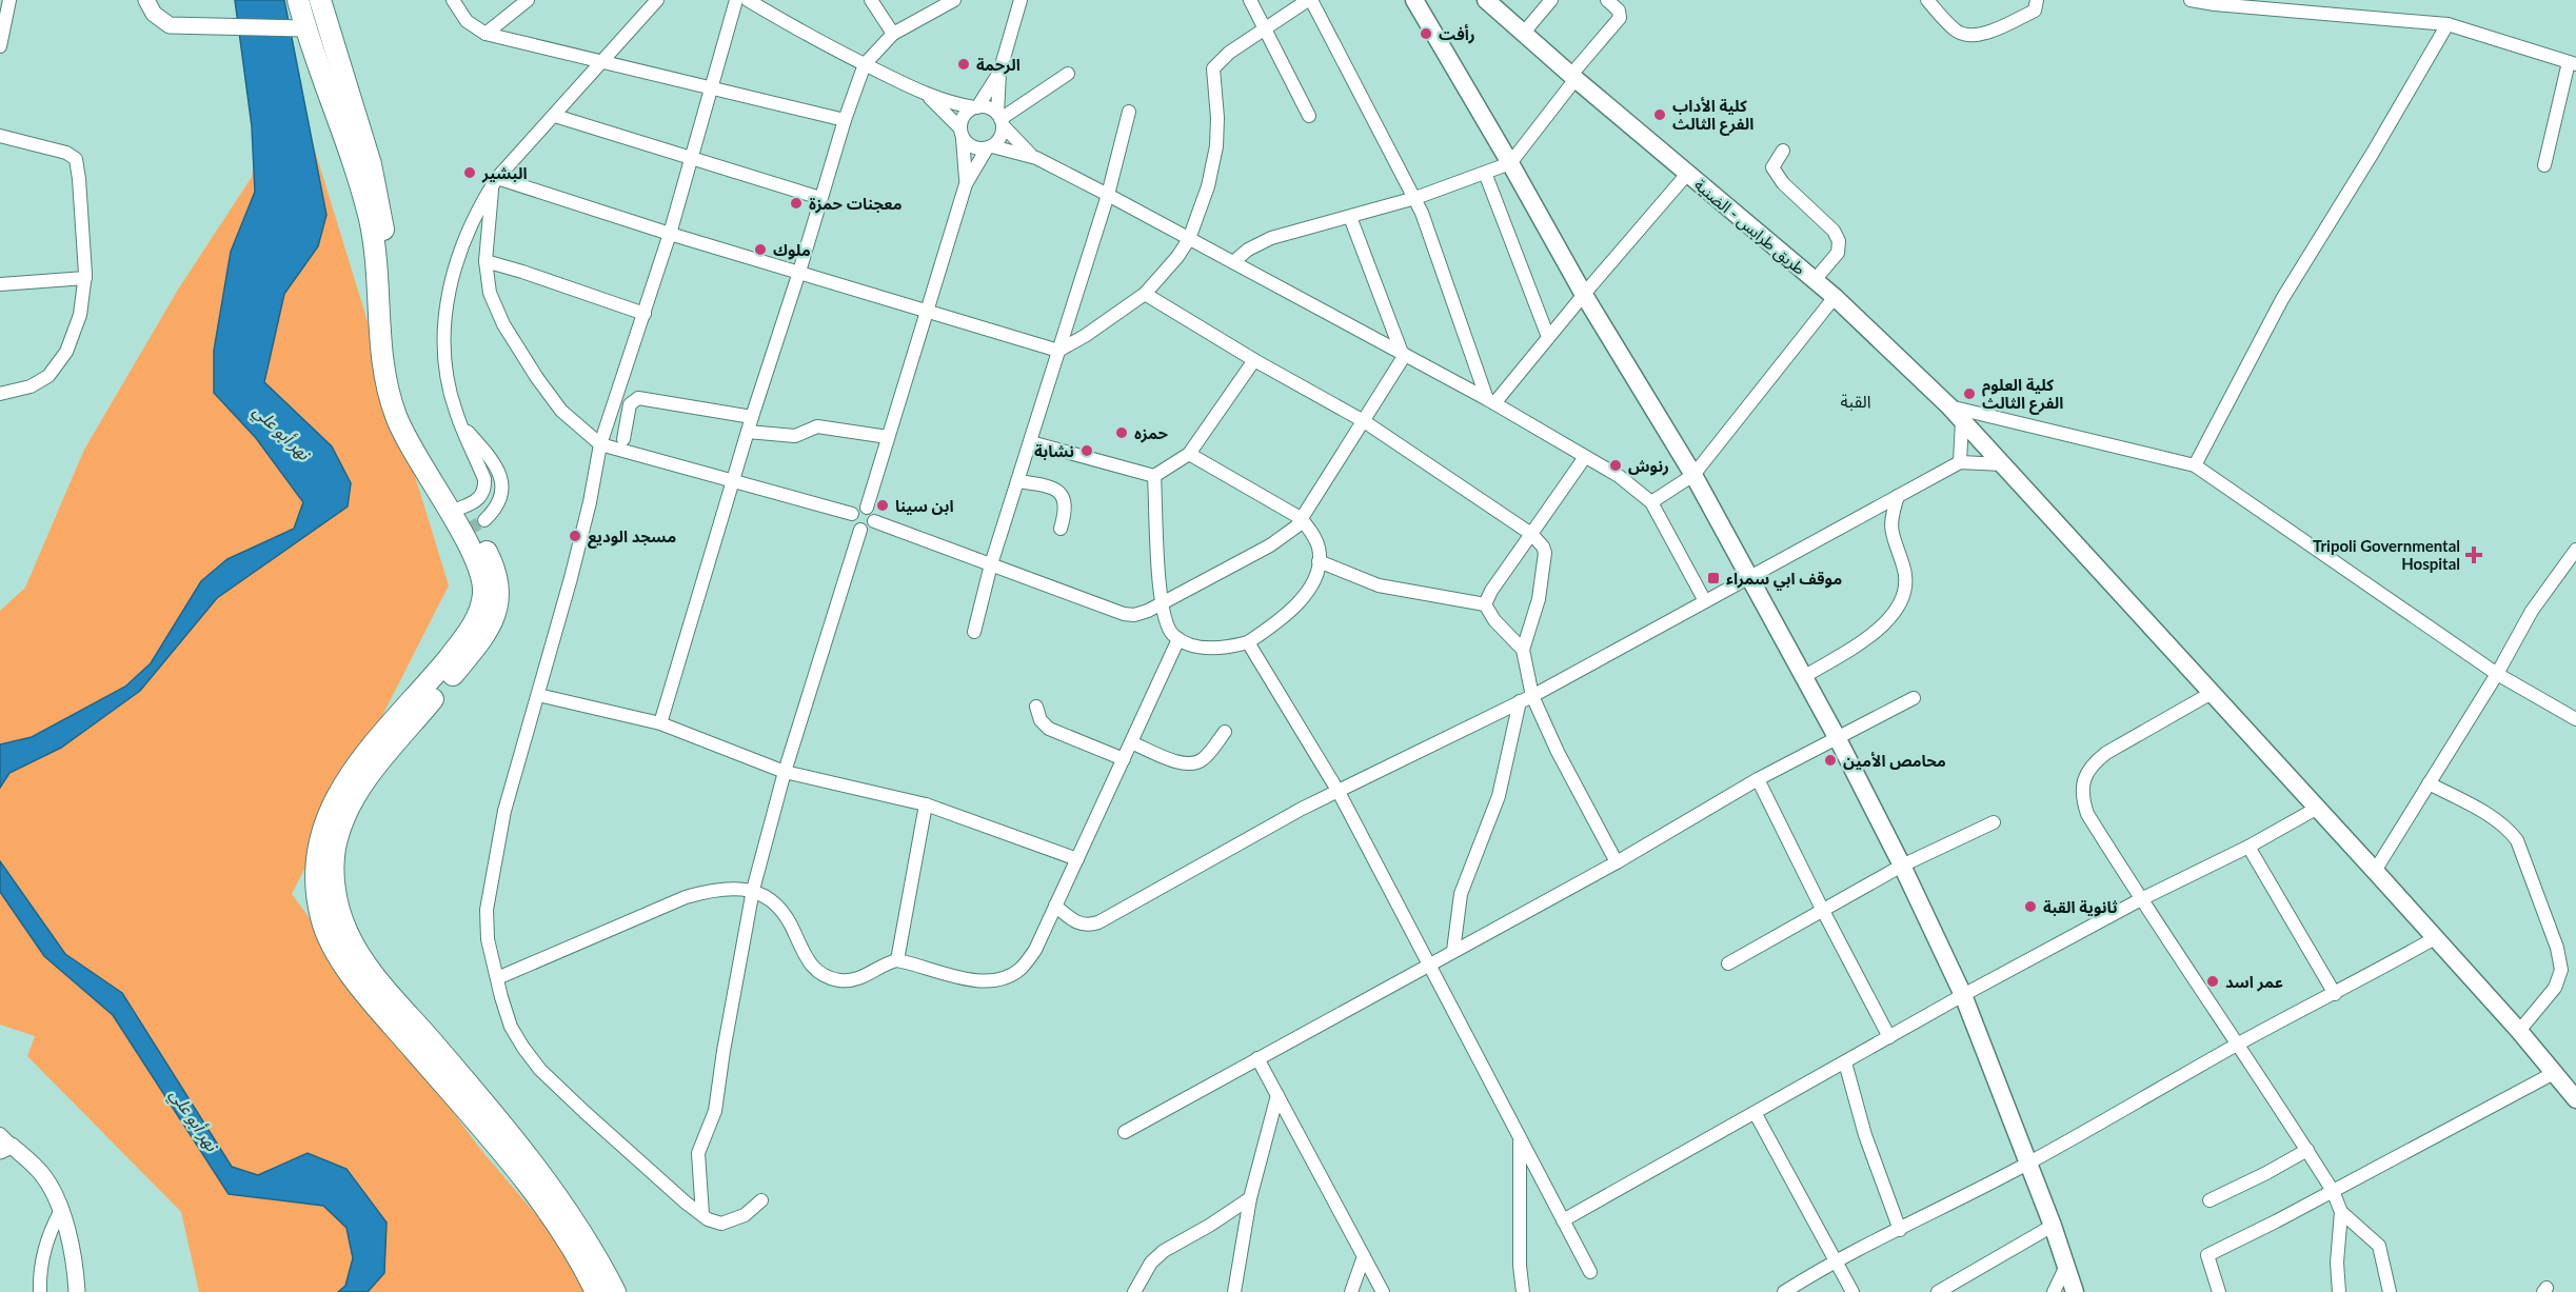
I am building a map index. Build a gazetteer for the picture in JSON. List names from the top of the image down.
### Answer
{
  "streets": {
    "main road": ["طريق طرابس - الضنية"]
  },
  "districts": ["القبة"],
  "water": ["نهر أبو علي"],
  "places": {
    "other": [
      "رأفت",
      "الرحمة",
      "كلية الأداب الفرع الثالث",
      "البشير",
      "معجنات حمزة",
      "ملوك",
      "كلية العلوم الفرع الثالث",
      "حمزه",
      "نشابة",
      "رنوش",
      "ابن سينا",
      "مسجد الوديع",
      "محامص الأمين",
      "ثانوية القبة",
      "عمر اسد"
    ],
    "health": ["Tripoli Governmental Hospital"],
    "transit": ["موقف ابي سمراء"]
  }
}
